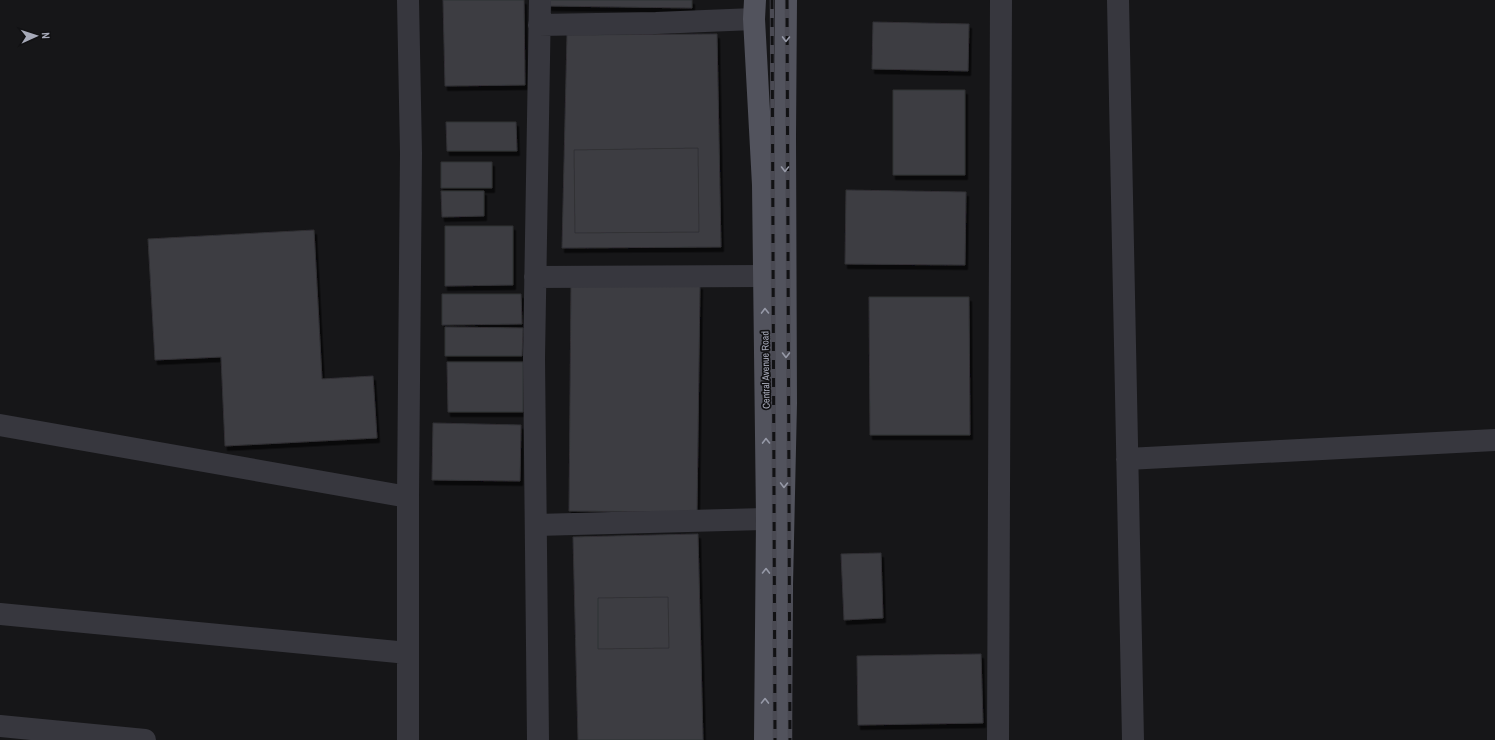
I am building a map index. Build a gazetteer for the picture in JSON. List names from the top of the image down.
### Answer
{
  "streets": {
    "main road": ["Central Avenue Road"]
  },
  "north": "right"
}
